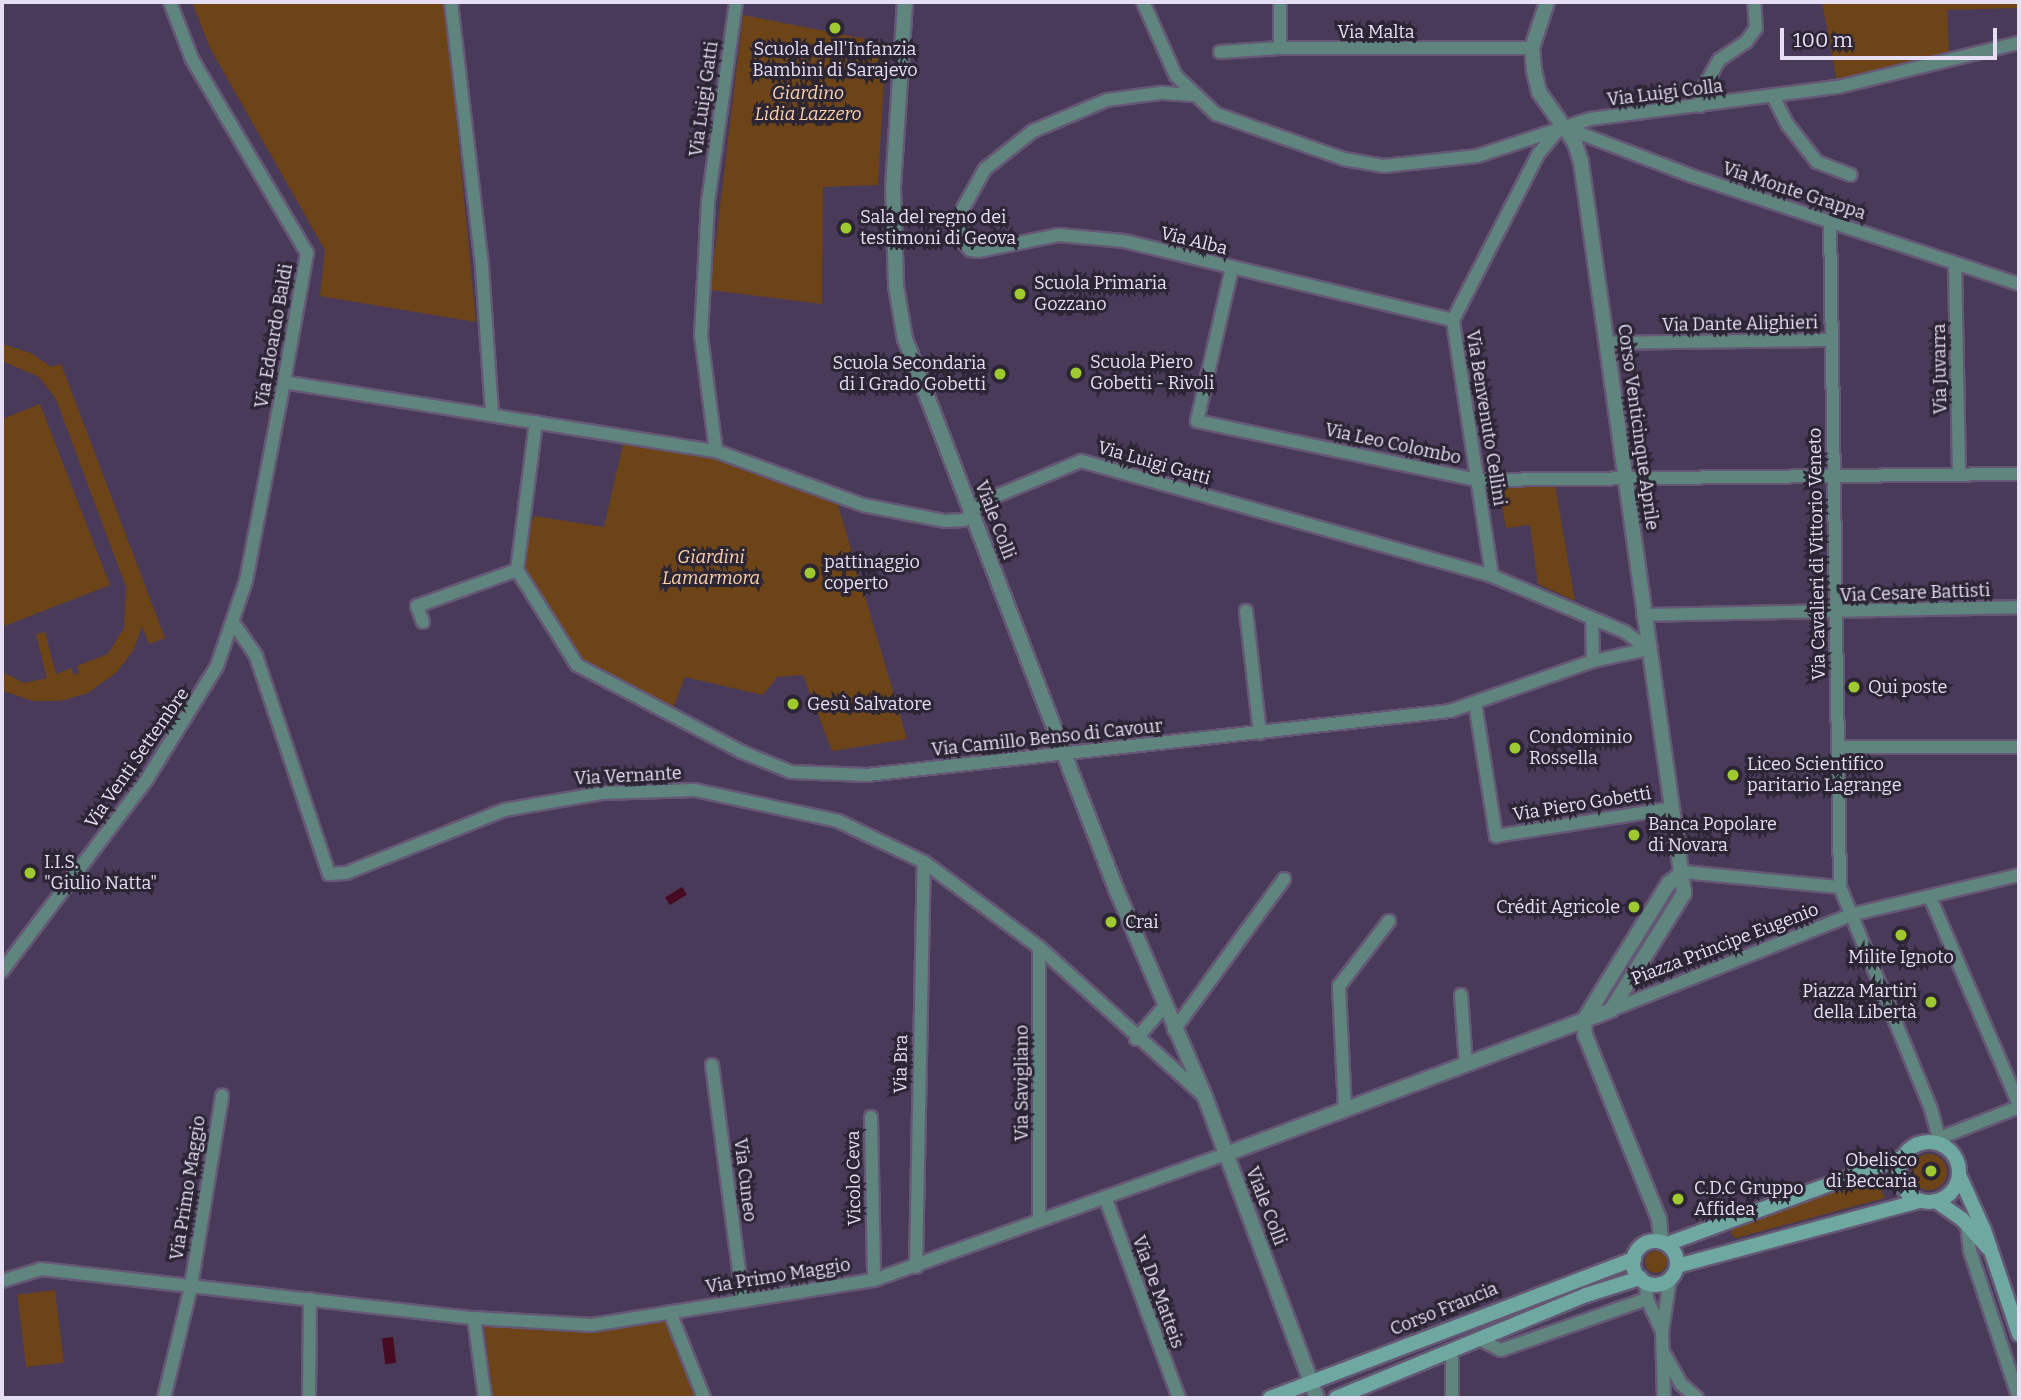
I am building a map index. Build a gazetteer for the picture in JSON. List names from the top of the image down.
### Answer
{
  "streets": {
    "main road": ["Corso Francia"],
    "street": [
      "Via Malta",
      "Via Luigi Colla",
      "Via Luigi Gatti",
      "Via Monte Grappa",
      "Via Alba",
      "Via Dante Alighieri",
      "Via Edoardo Baldi",
      "Via Juvarra",
      "Via Benvenuto Cellini",
      "Corso Venticinque Aprile",
      "Via Leo Colombo",
      "Viale Colli",
      "Via Cavalieri di Vittorio Veneto",
      "Via Cesare Battisti",
      "Via Camillo Benso di Cavour",
      "Via Venti Settembre",
      "Via Vernante",
      "Via Piero Gobetti",
      "Piazza Principe Eugenio",
      "Via Bra",
      "Via Savigliano",
      "Vicolo Ceva",
      "Via Cuneo",
      "Via Primo Maggio",
      "Via De Matteis"
    ]
  },
  "crossings": [
    ["Via Malta", "Corso Venticinque Aprile"],
    ["Via Luigi Colla", "Via Monte Grappa"],
    ["Via Luigi Colla", "Via Alba"],
    ["Via Luigi Colla", "Via Benvenuto Cellini"],
    ["Via Luigi Colla", "Corso Venticinque Aprile"],
    ["Via Luigi Gatti", "Via Benvenuto Cellini"],
    ["Via Luigi Gatti", "Corso Venticinque Aprile"],
    ["Via Luigi Gatti", "Viale Colli"],
    ["Via Luigi Gatti", "Via Camillo Benso di Cavour"],
    ["Via Monte Grappa", "Via Juvarra"],
    ["Via Monte Grappa", "Via Benvenuto Cellini"],
    ["Via Monte Grappa", "Corso Venticinque Aprile"],
    ["Via Monte Grappa", "Via Cavalieri di Vittorio Veneto"],
    ["Via Alba", "Via Benvenuto Cellini"],
    ["Via Alba", "Via Leo Colombo"],
    ["Via Dante Alighieri", "Corso Venticinque Aprile"],
    ["Via Dante Alighieri", "Via Cavalieri di Vittorio Veneto"],
    ["Via Edoardo Baldi", "Via Venti Settembre"],
    ["Via Edoardo Baldi", "Via Vernante"],
    ["Via Juvarra", "Via Leo Colombo"],
    ["Via Benvenuto Cellini", "Corso Venticinque Aprile"],
    ["Via Benvenuto Cellini", "Via Leo Colombo"],
    ["Corso Venticinque Aprile", "Via Leo Colombo"],
    ["Corso Venticinque Aprile", "Via Cesare Battisti"],
    ["Corso Venticinque Aprile", "Via Camillo Benso di Cavour"],
    ["Corso Venticinque Aprile", "Via Piero Gobetti"],
    ["Corso Venticinque Aprile", "Piazza Principe Eugenio"],
    ["Via Leo Colombo", "Via Cavalieri di Vittorio Veneto"],
    ["Viale Colli", "Via Camillo Benso di Cavour"],
    ["Viale Colli", "Via Vernante"],
    ["Viale Colli", "Via Primo Maggio"],
    ["Viale Colli", "Corso Francia"],
    ["Via Cavalieri di Vittorio Veneto", "Via Cesare Battisti"],
    ["Via Cavalieri di Vittorio Veneto", "Piazza Principe Eugenio"],
    ["Via Camillo Benso di Cavour", "Via Piero Gobetti"],
    ["Via Venti Settembre", "Via Vernante"],
    ["Via Vernante", "Via Bra"],
    ["Via Vernante", "Via Savigliano"],
    ["Piazza Principe Eugenio", "Via Primo Maggio"],
    ["Via Bra", "Via Primo Maggio"],
    ["Via Savigliano", "Via Primo Maggio"],
    ["Vicolo Ceva", "Via Primo Maggio"],
    ["Via Cuneo", "Via Primo Maggio"],
    ["Via Primo Maggio", "Via De Matteis"]
  ],
  "parks": ["Giardino Lidia Lazzero", "Giardini Lamarmora"],
  "places": [
    "Scuola dell'Infanzia Bambini di Sarajevo",
    "Sala del regno dei testimoni di Geova",
    "Scuola Primaria Gozzano",
    "Scuola Piero Gobetti - Rivoli",
    "Scuola Secondaria di I Grado Gobetti",
    "pattinaggio coperto",
    "Qui poste",
    "Gesù Salvatore",
    "Condominio Rossella",
    "Liceo Scientifico paritario Lagrange",
    "Banca Popolare di Novara",
    "I.I.S. \"Giulio Natta\"",
    "Crédit Agricole",
    "Crai",
    "Milite Ignoto",
    "Piazza Martiri della Libertà",
    "Obelisco di Beccaria",
    "C.D.C Gruppo Affidea"
  ],
  "scale_bar": "100 m"
}
